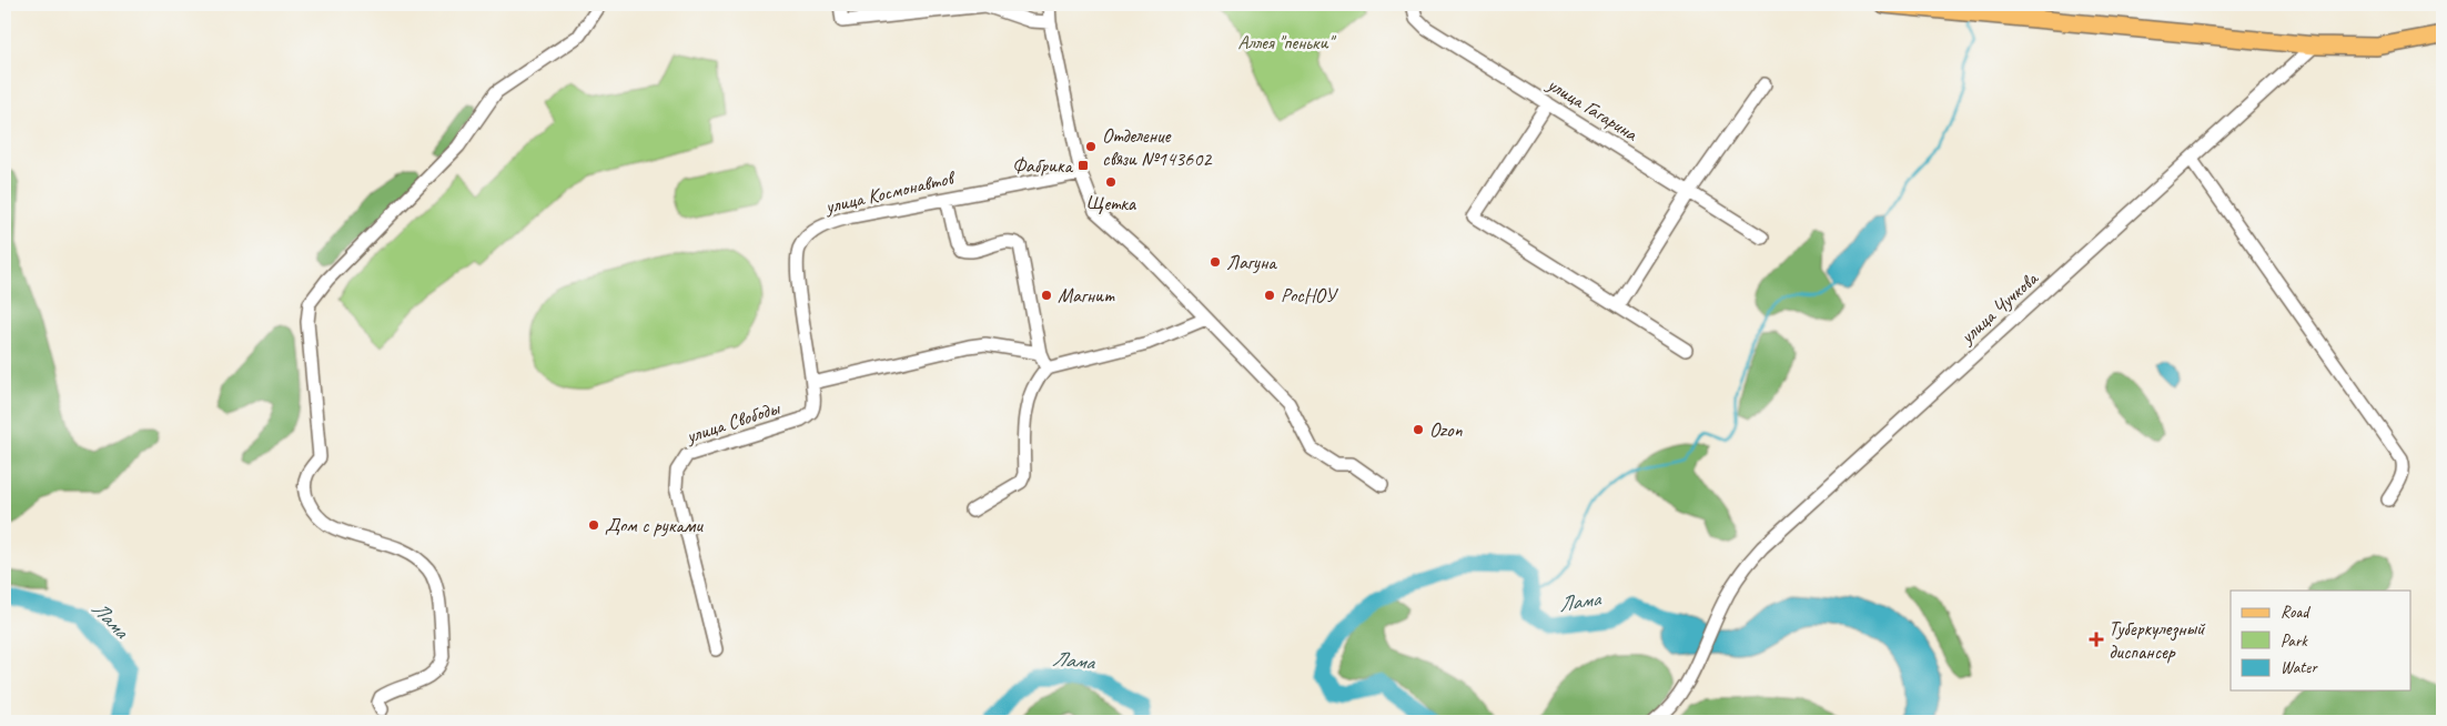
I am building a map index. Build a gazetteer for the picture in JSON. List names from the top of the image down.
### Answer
{
  "streets": {
    "street": [
      "улица Гагарина",
      "улица Космонавтов",
      "улица Чучкова",
      "улица Свободы"
    ]
  },
  "crossings": [
    ["улица Космонавтов", "улица Свободы"]
  ],
  "water": ["Лама"],
  "parks": ["Аллея \"пеньки\""],
  "places": {
    "other": [
      "Отделение связи №143602",
      "Щетка",
      "Лагуна",
      "Магнит",
      "РосНОУ",
      "Ozon",
      "Дом с руками"
    ],
    "transit": ["Фабрика"],
    "health": ["Туберкулезный диспансер"]
  },
  "legend": ["Road", "Park", "Water"]
}
